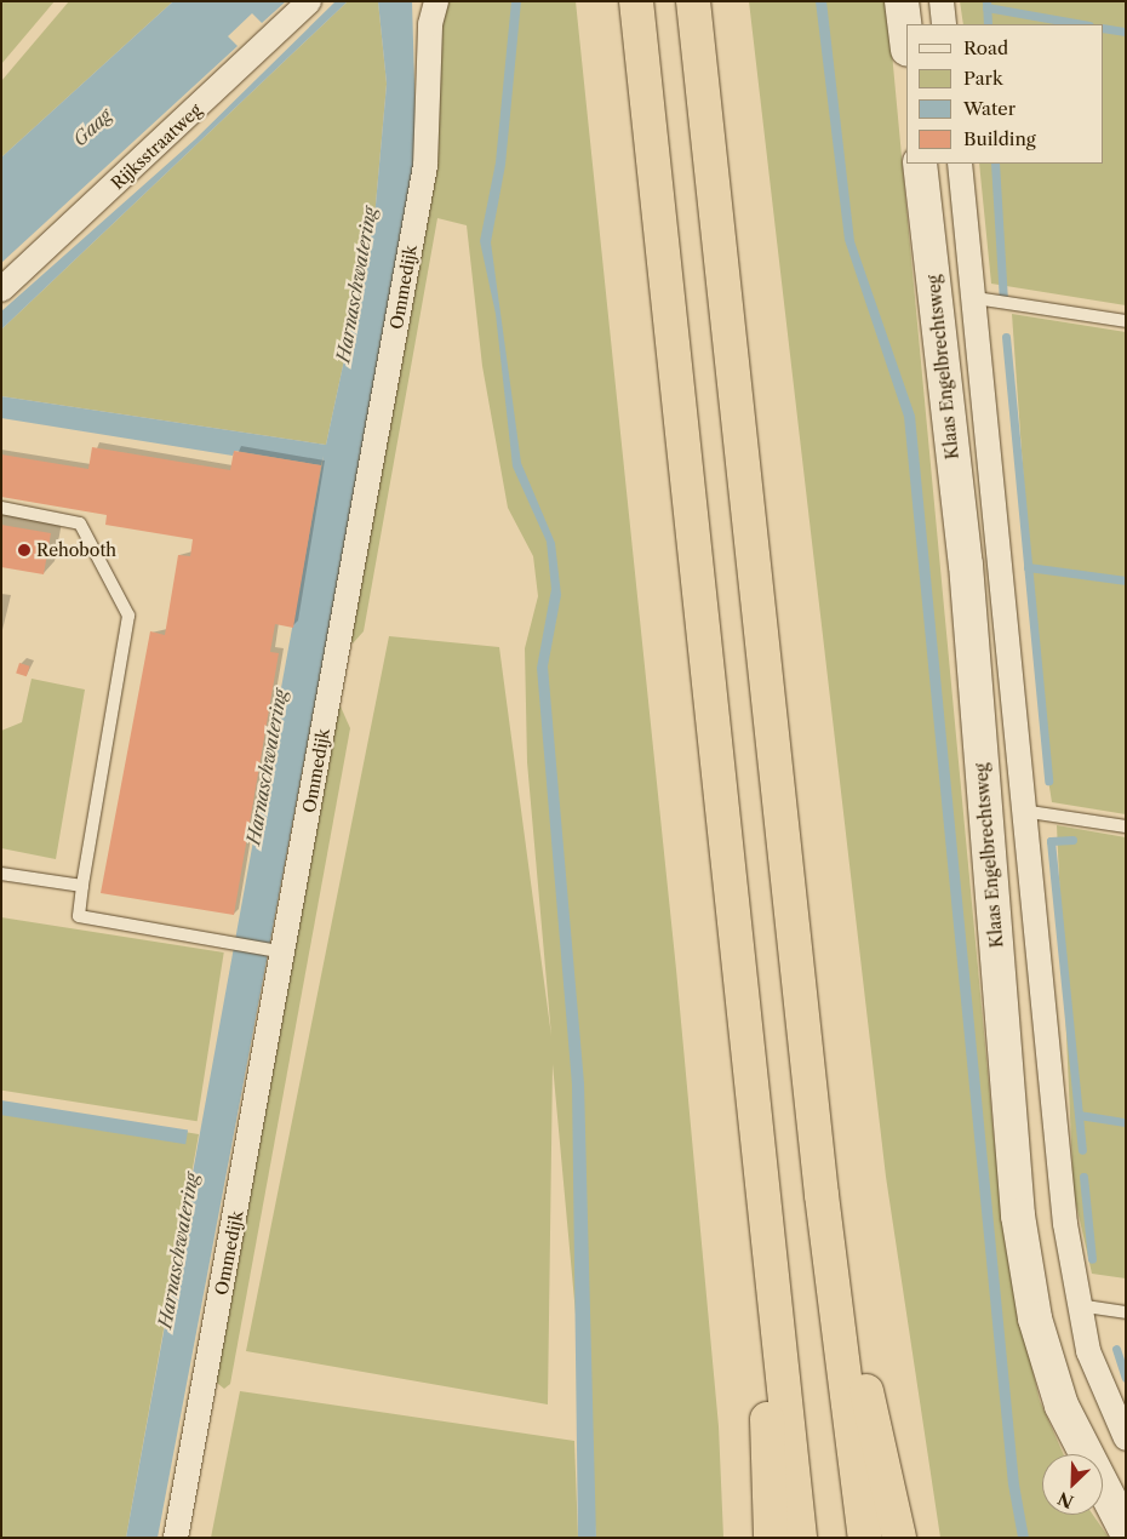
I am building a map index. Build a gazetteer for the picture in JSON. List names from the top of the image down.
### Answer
{
  "streets": {
    "main road": ["Klaas Engelbrechtsweg"],
    "street": ["Rijksstraatweg", "Ommedijk"]
  },
  "water": ["Gaag", "Harnaschwatering"],
  "places": ["Rehoboth"],
  "legend": [
    "Road",
    "Park",
    "Water",
    "Building"
  ],
  "north": "bottom left"
}
